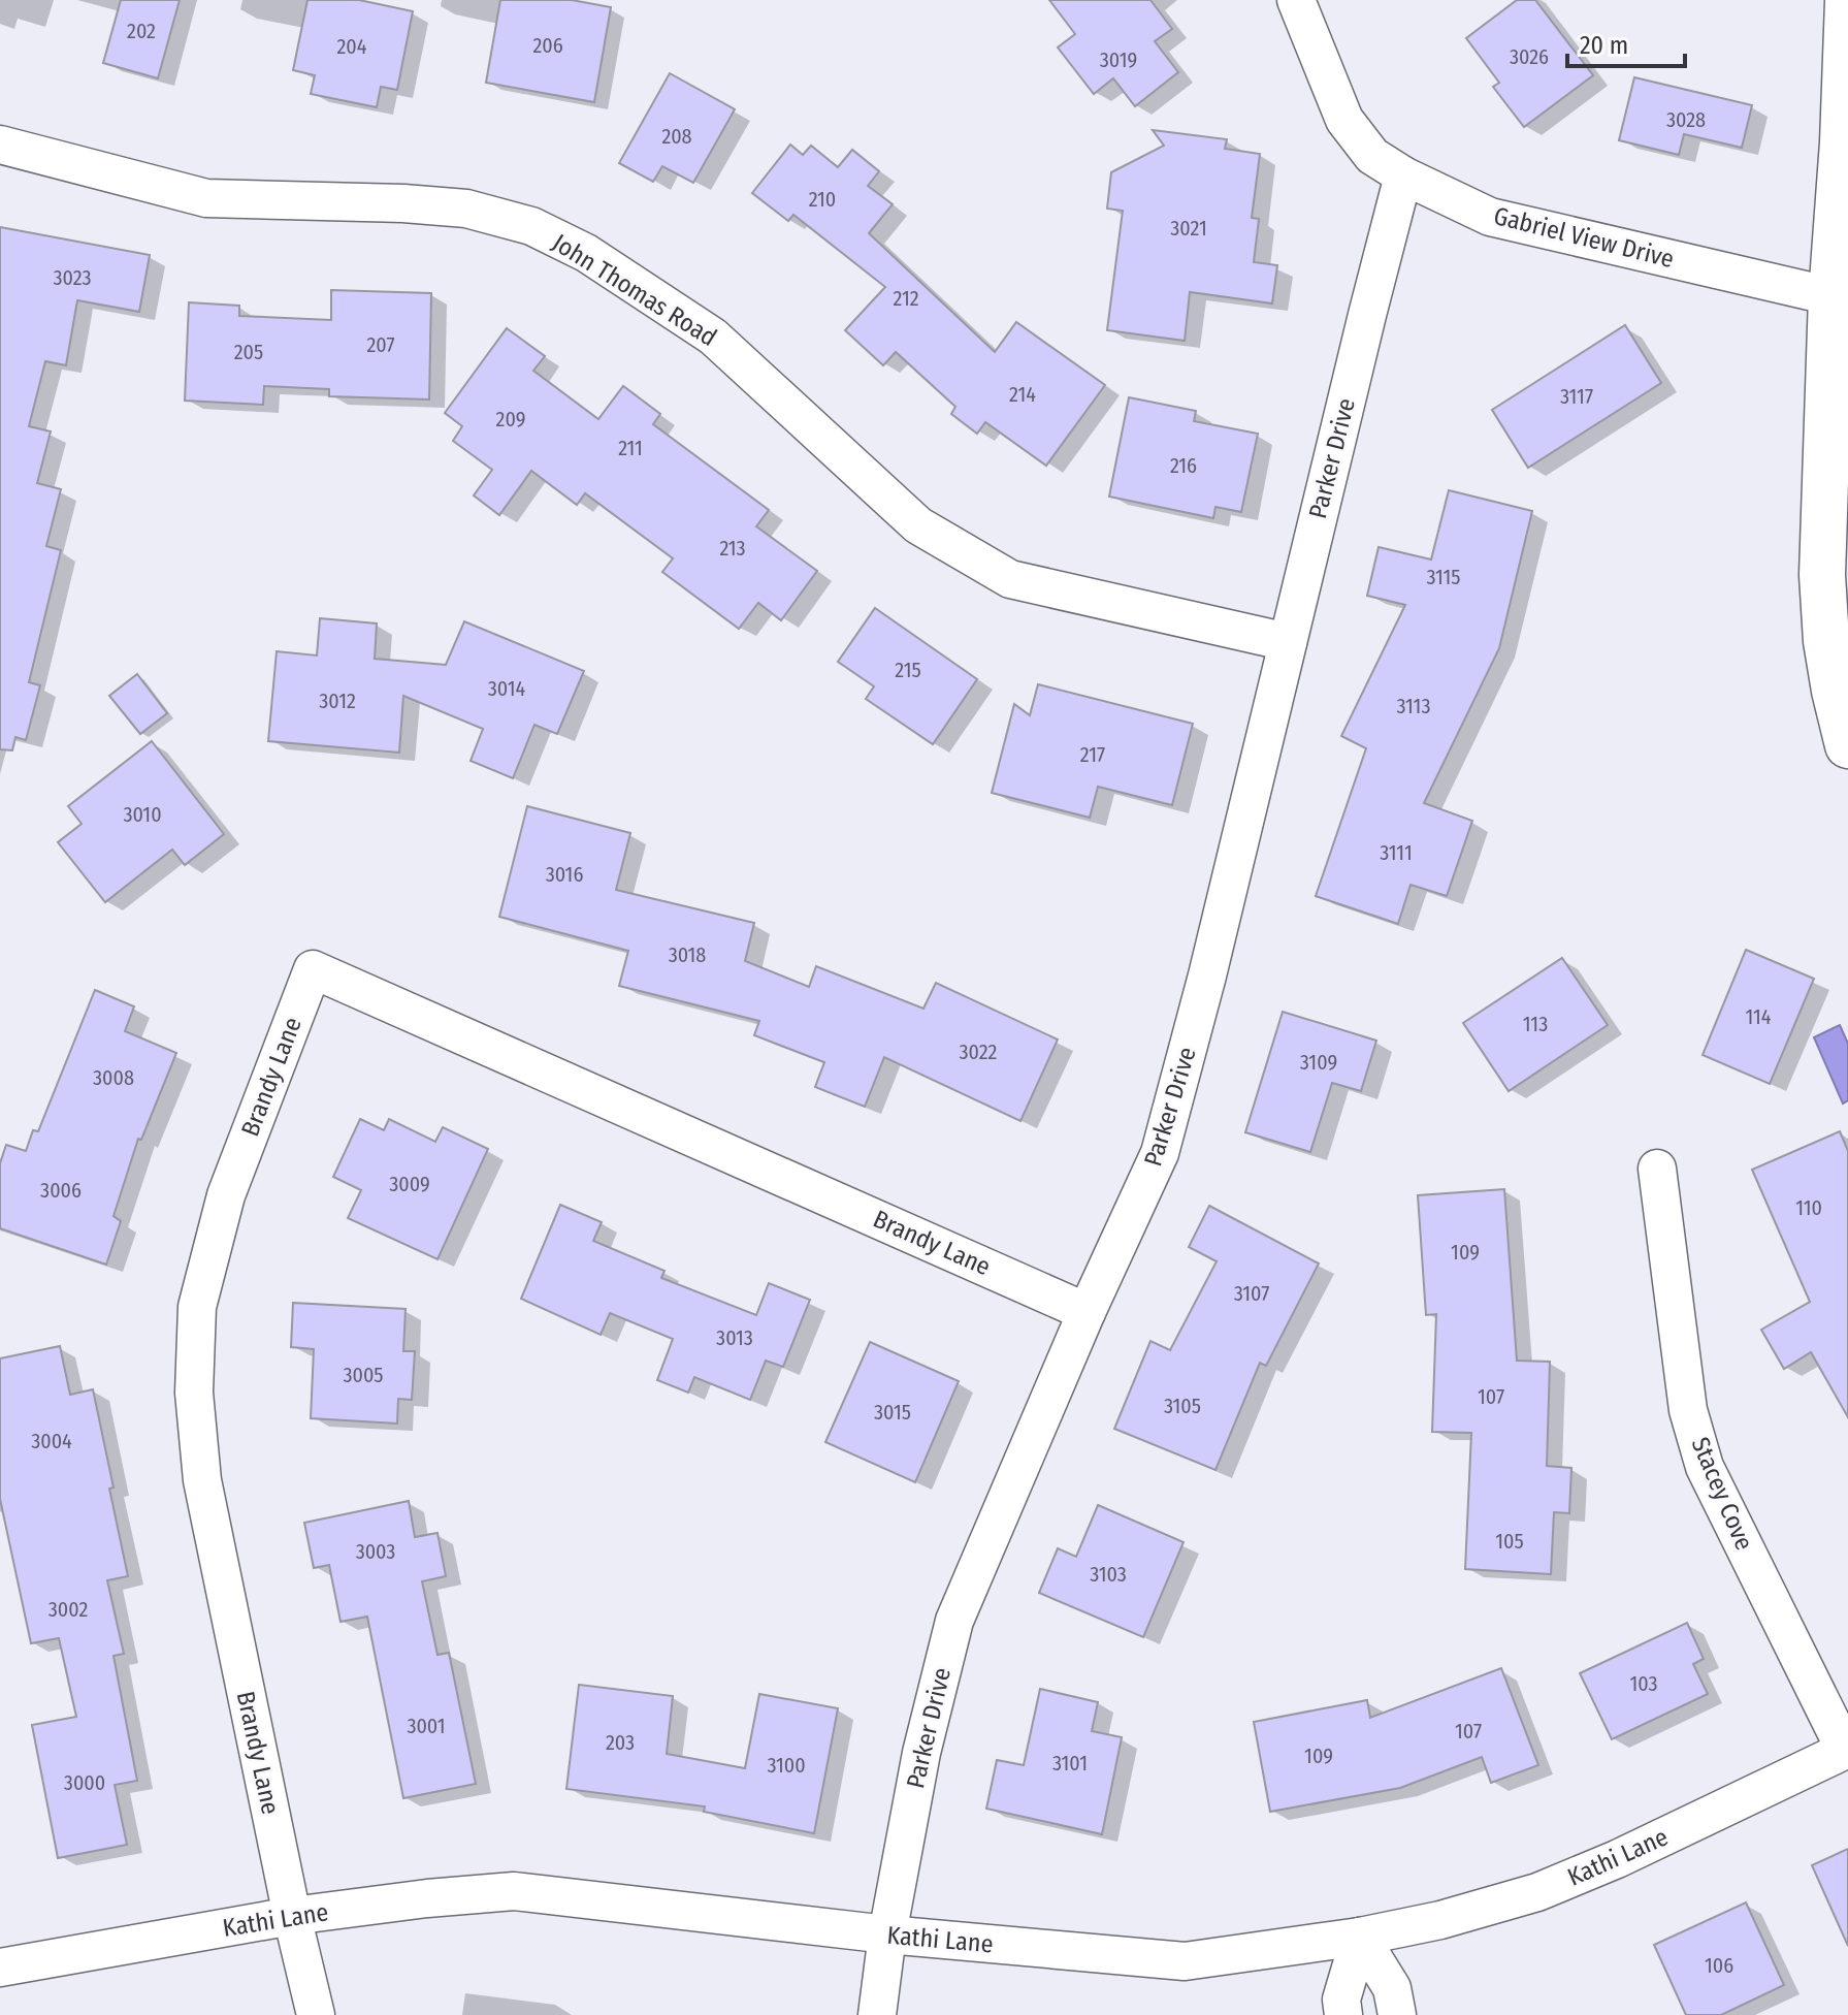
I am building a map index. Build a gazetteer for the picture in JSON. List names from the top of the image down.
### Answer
{
  "streets": {
    "street": [
      "Gabriel View Drive",
      "John Thomas Road",
      "Parker Drive",
      "Brandy Lane",
      "Stacey Cove",
      "Kathi Lane"
    ]
  },
  "crossings": [
    ["Gabriel View Drive", "Parker Drive"],
    ["John Thomas Road", "Parker Drive"],
    ["Parker Drive", "Brandy Lane"],
    ["Parker Drive", "Kathi Lane"],
    ["Brandy Lane", "Kathi Lane"],
    ["Stacey Cove", "Kathi Lane"]
  ],
  "house_numbers": [
    "202",
    "206",
    "204",
    "3026",
    "3019",
    "3028",
    "208",
    "210",
    "3021",
    "3023",
    "212",
    "207",
    "205",
    "214",
    "3117",
    "209",
    "211",
    "216",
    "213",
    "3115",
    "215",
    "3014",
    "3012",
    "3113",
    "217",
    "3010",
    "3111",
    "3016",
    "3018",
    "114",
    "113",
    "3022",
    "3109",
    "3008",
    "3009",
    "3006",
    "110",
    "109",
    "3107",
    "3013",
    "3005",
    "107",
    "3105",
    "3015",
    "3004",
    "105",
    "3003",
    "3103",
    "3002",
    "103",
    "3001",
    "107",
    "203",
    "109",
    "3101",
    "3100",
    "3000",
    "106"
  ],
  "scale_bar": "20 m"
}
